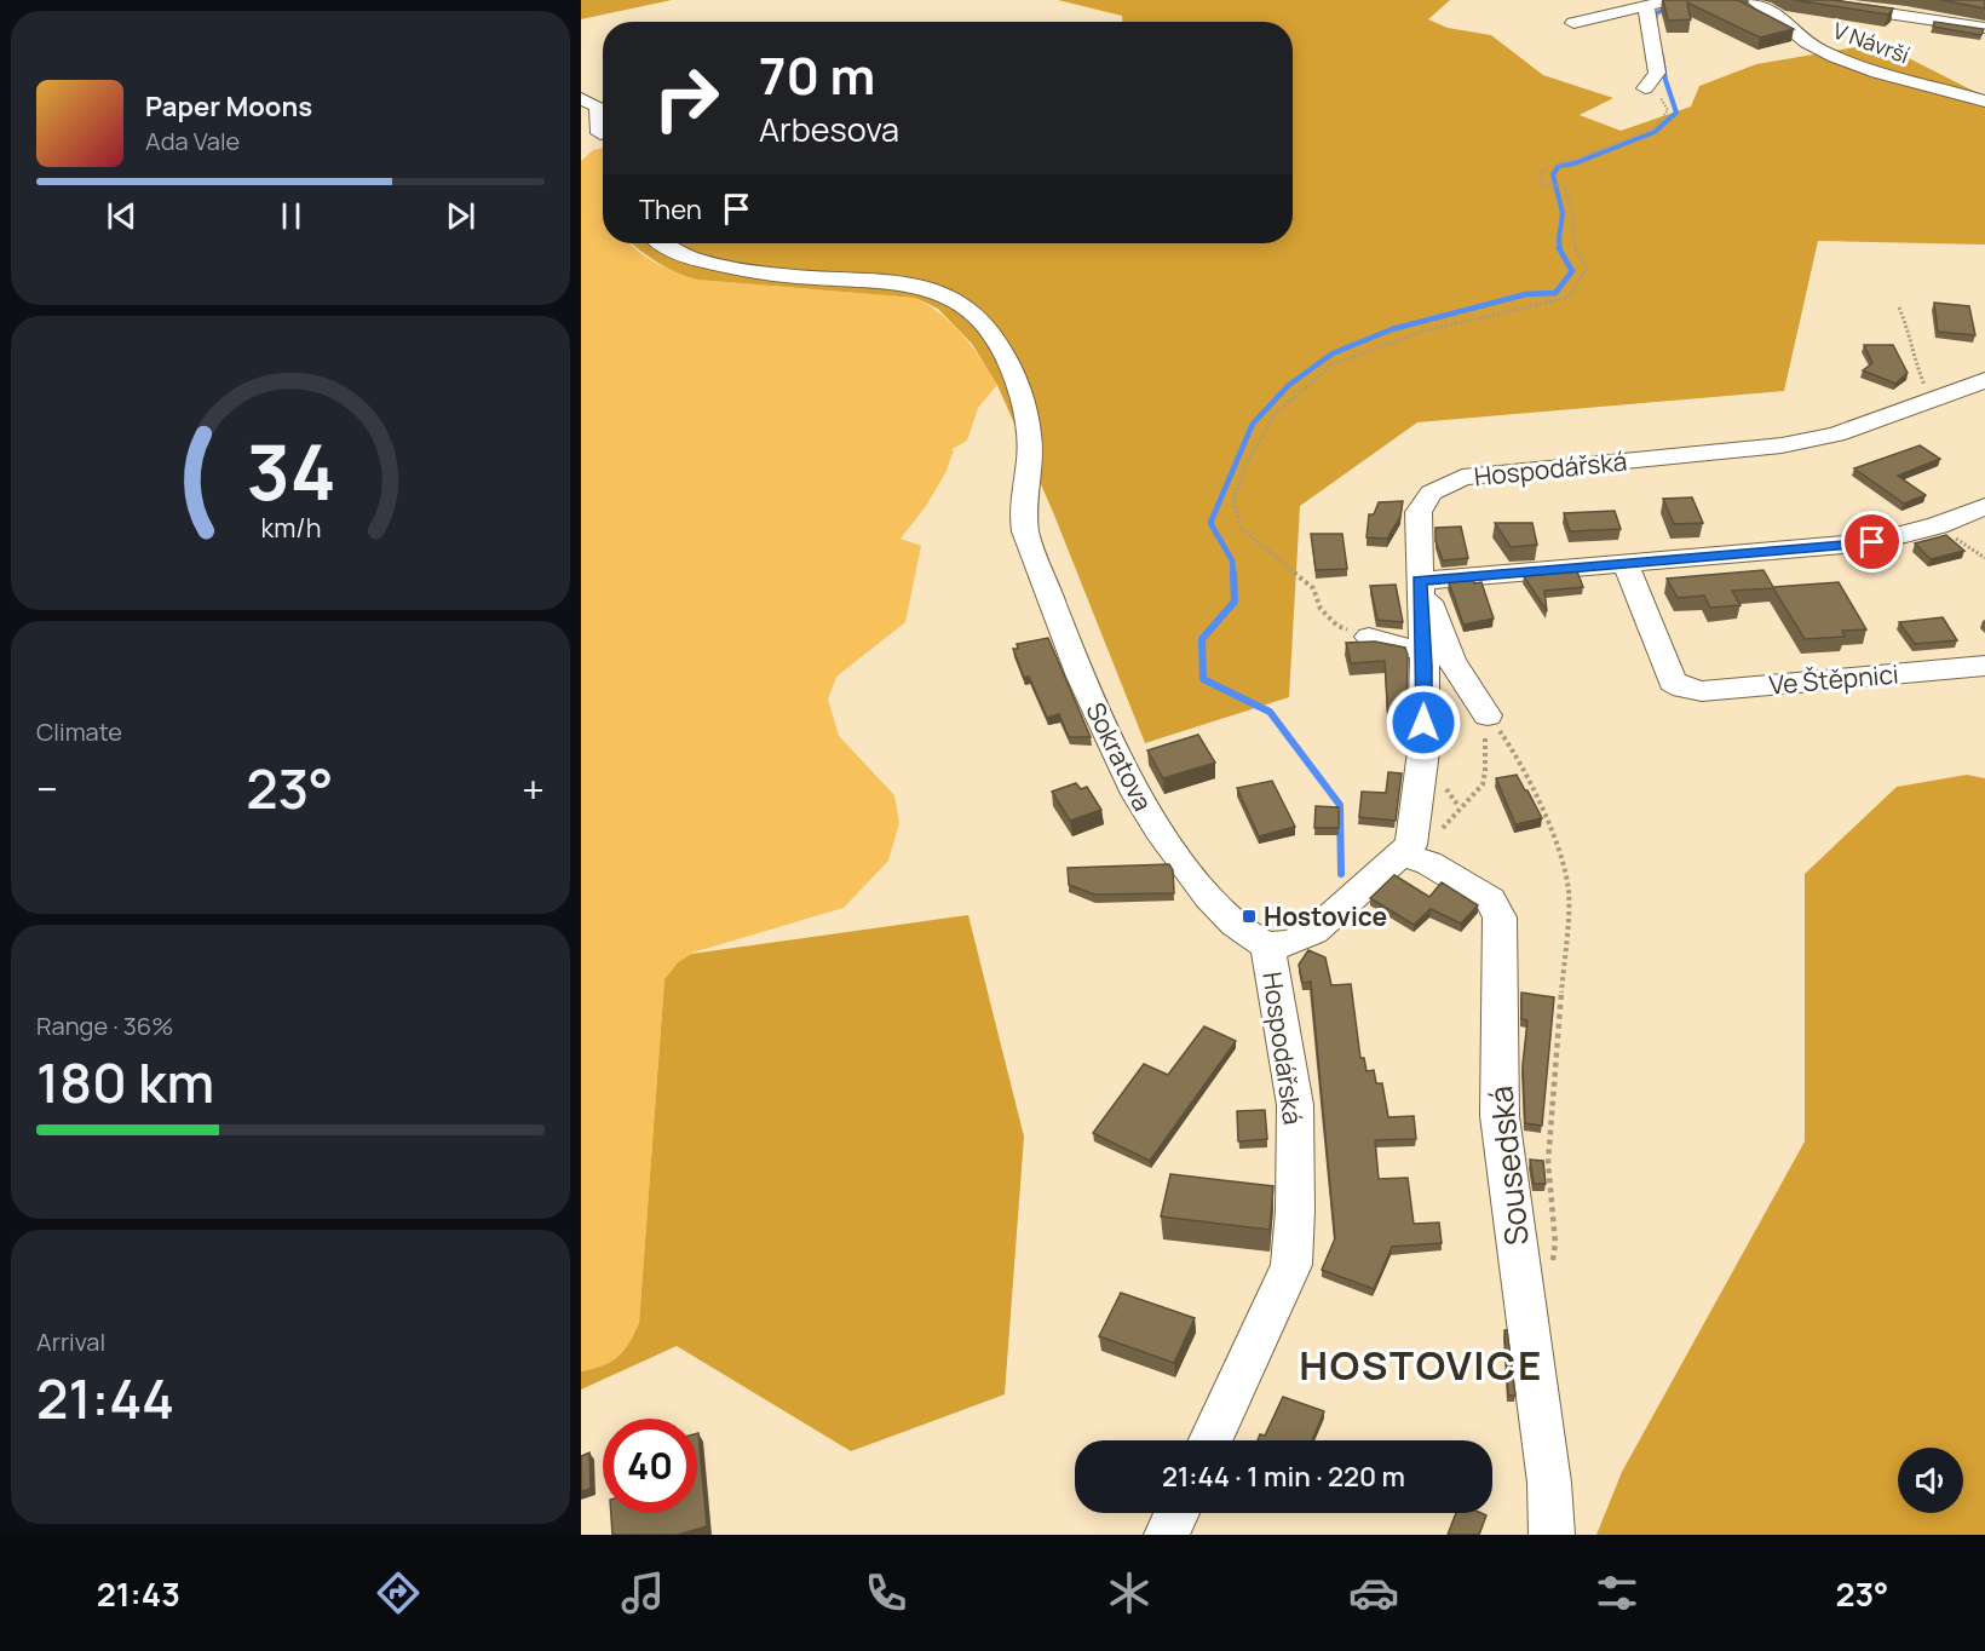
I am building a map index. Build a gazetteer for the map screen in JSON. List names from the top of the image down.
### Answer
{
  "streets": {
    "street": [
      "V Návrší",
      "Hospodářská",
      "Ve Štěpnici",
      "Sokratova",
      "Sousedská"
    ]
  },
  "crossings": [
    ["Hospodářská", "Sokratova"],
    ["Hospodářská", "Sousedská"]
  ],
  "districts": ["HOSTOVICE"],
  "places": {
    "transit": ["Hostovice"]
  },
  "page": {
    "turn": ["70 m", "Arbesova"],
    "song": ["Paper Moons", "Ada Vale"],
    "then": "Then",
    "tile": [
      "Climate",
      ["Range · 36%", "180 km"],
      ["Arrival", "21:44"]
    ],
    "heat": ["−", "23°", "+"],
    "limit": "40",
    "trip": "21:44 · 1 min · 220 m",
    "tabs": ["21:43", "23°"],
    "gauge": ["34", "km/h"]
  }
}
